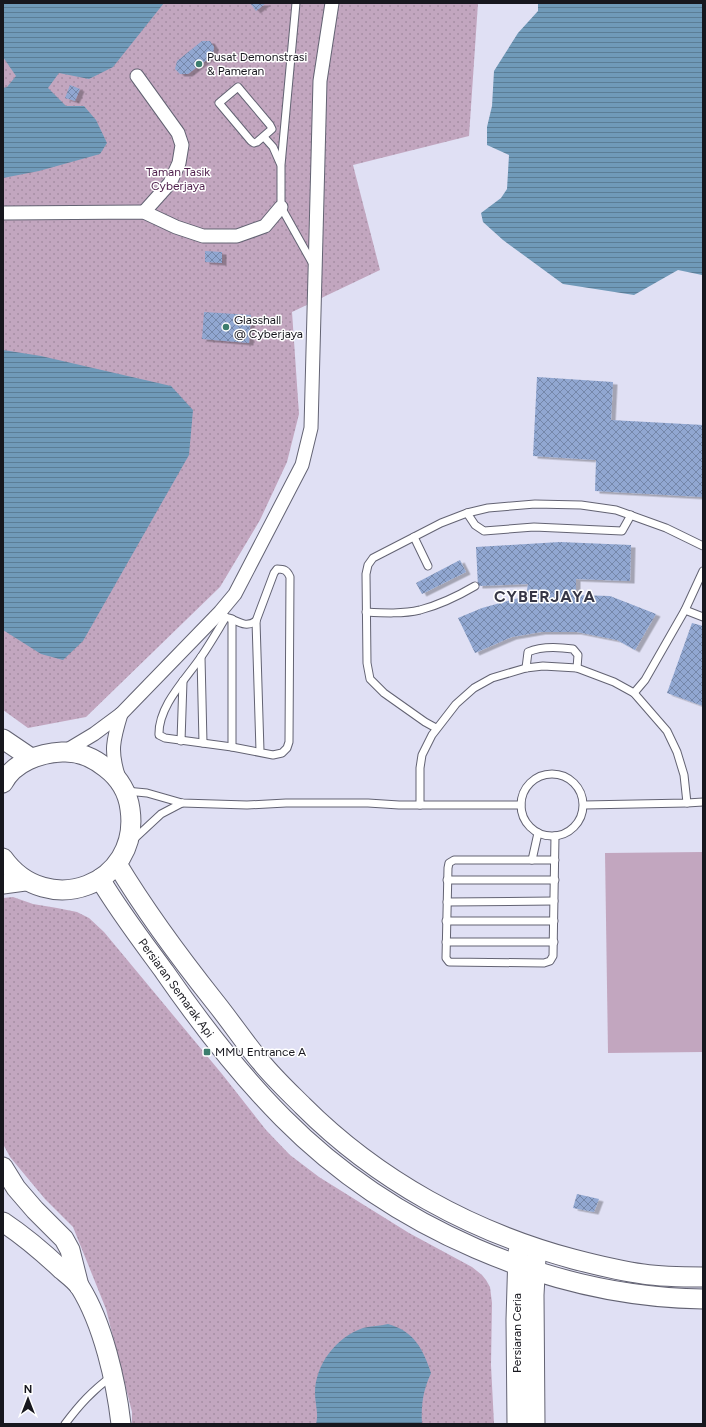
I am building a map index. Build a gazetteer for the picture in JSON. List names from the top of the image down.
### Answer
{
  "streets": {
    "main road": ["Persiaran Semarak Api", "Persiaran Ceria"]
  },
  "crossings": [
    ["Persiaran Semarak Api", "Persiaran Ceria"]
  ],
  "districts": ["CYBERJAYA"],
  "parks": ["Taman Tasik Cyberjaya"],
  "places": {
    "other": ["Pusat Demonstrasi & Pameran", "Glasshall @ Cyberjaya"],
    "transit": ["MMU Entrance A"]
  },
  "north": "top"
}
